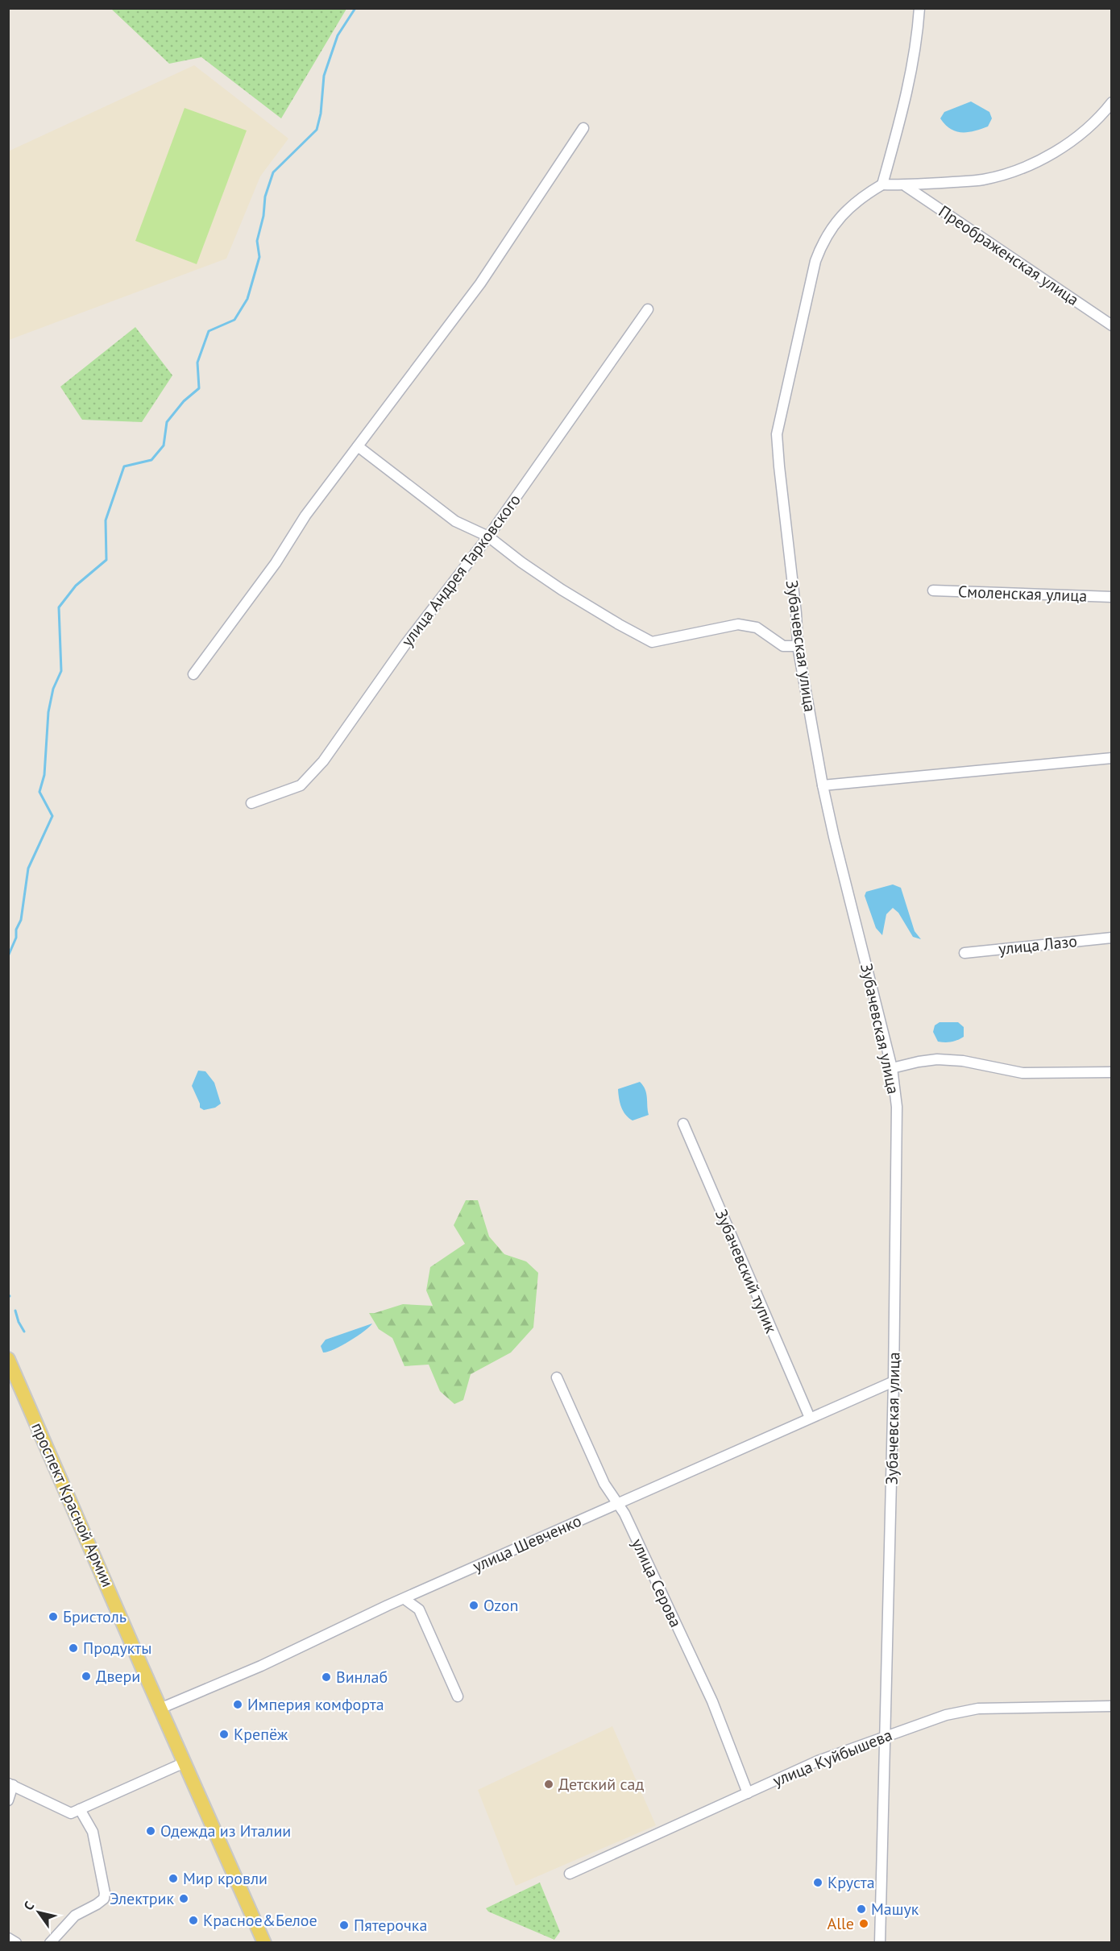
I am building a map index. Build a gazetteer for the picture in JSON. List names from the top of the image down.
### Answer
{
  "streets": {
    "main road": ["проспект Красной Армии"],
    "street": [
      "Преображенская улица",
      "улица Андрея Тарковского",
      "Смоленская улица",
      "Зубачевская улица",
      "улица Лазо",
      "Зубачевский тупик",
      "улица Шевченко",
      "улица Серова",
      "улица Куйбышева"
    ]
  },
  "crossings": [
    ["Зубачевская улица", "улица Шевченко"],
    ["Зубачевская улица", "улица Куйбышева"],
    ["Зубачевский тупик", "улица Шевченко"],
    ["проспект Красной Армии", "улица Шевченко"],
    ["улица Шевченко", "улица Серова"],
    ["улица Серова", "улица Куйбышева"]
  ],
  "places": [
    "Ozon",
    "Бристоль",
    "Продукты",
    "Двери",
    "Винлаб",
    "Империя комфорта",
    "Крепёж",
    "Детский сад",
    "Одежда из Италии",
    "Мир кровли",
    "Круста",
    "Электрик",
    "Машук",
    "Красное&Белое",
    "Alle",
    "Пятерочка"
  ],
  "north": "top left"
}
